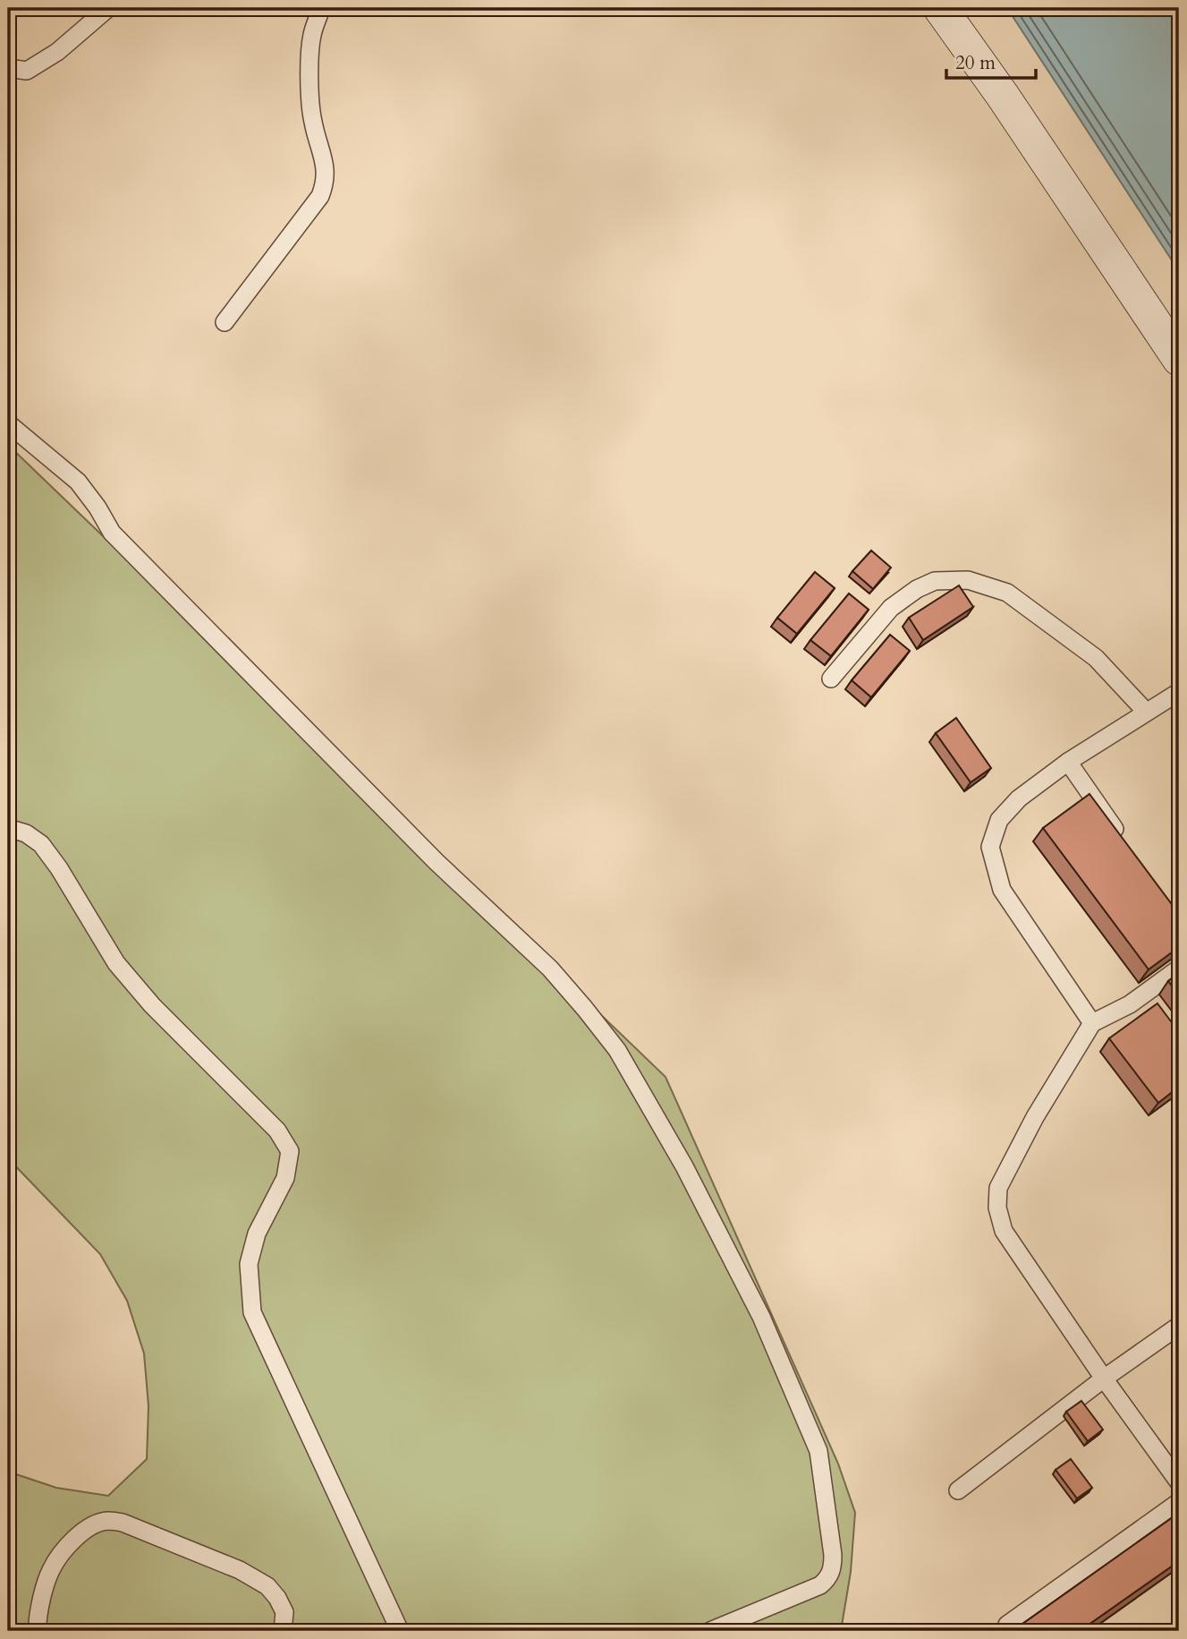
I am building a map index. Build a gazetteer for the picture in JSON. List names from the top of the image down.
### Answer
{
  "scale_bar": "20 m"
}
